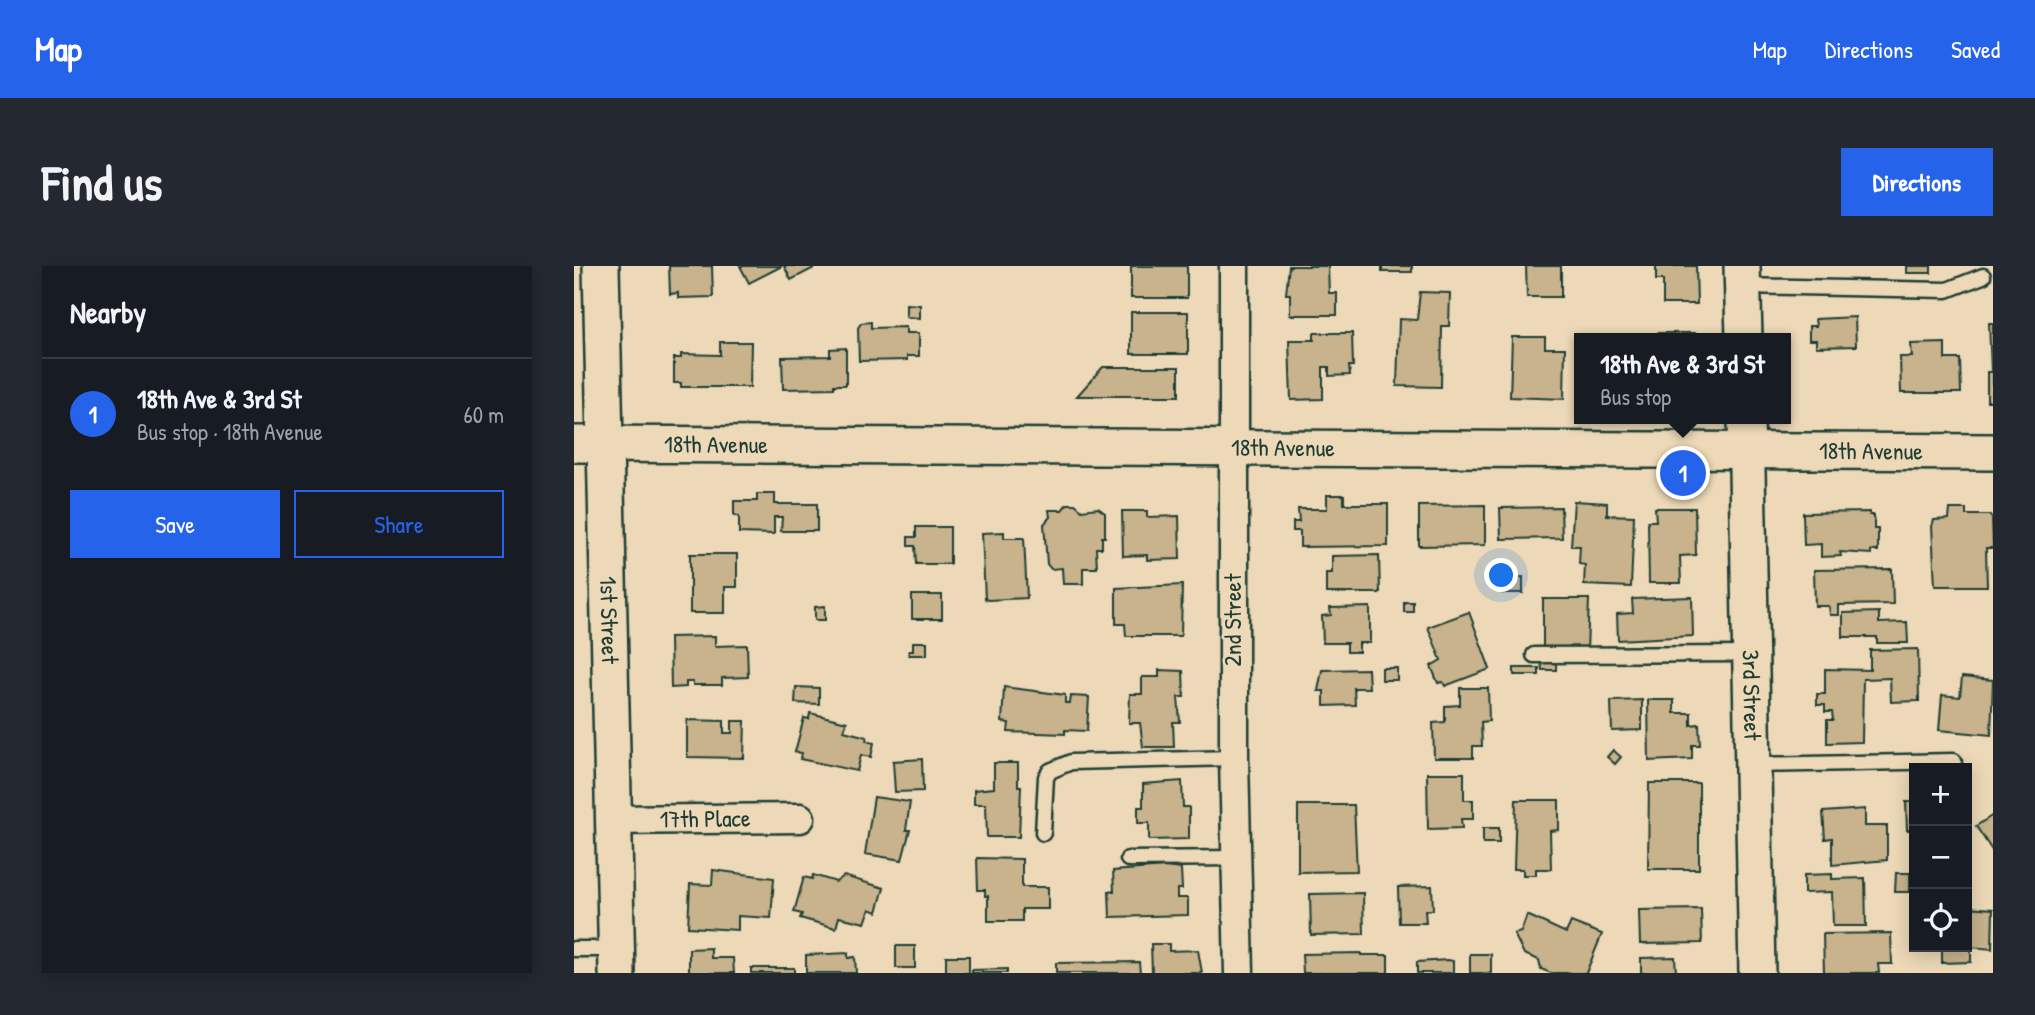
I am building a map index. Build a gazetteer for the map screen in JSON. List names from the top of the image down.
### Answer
{
  "streets": {
    "street": [
      "18th Avenue",
      "1st Street",
      "2nd Street",
      "3rd Street",
      "17th Place"
    ]
  },
  "crossings": [
    ["18th Avenue", "1st Street"],
    ["18th Avenue", "2nd Street"],
    ["18th Avenue", "3rd Street"],
    ["1st Street", "17th Place"]
  ],
  "page": {
    "header": "Map",
    "nav": ["Map", "Directions", "Saved"],
    "buttons": [
      "Directions",
      ["Save", "Share"]
    ],
    "title": "Find us",
    "heading": "Nearby",
    "popup": ["18th Ave & 3rd St", "Bus stop"],
    "list": [
      {
        "mark": "1",
        "name": "18th Ave & 3rd St",
        "note": "Bus stop · 18th Avenue",
        "value": "60 m"
      }
    ],
    "pins": "1",
    "map_buttons": ["+", "−"]
  }
}
